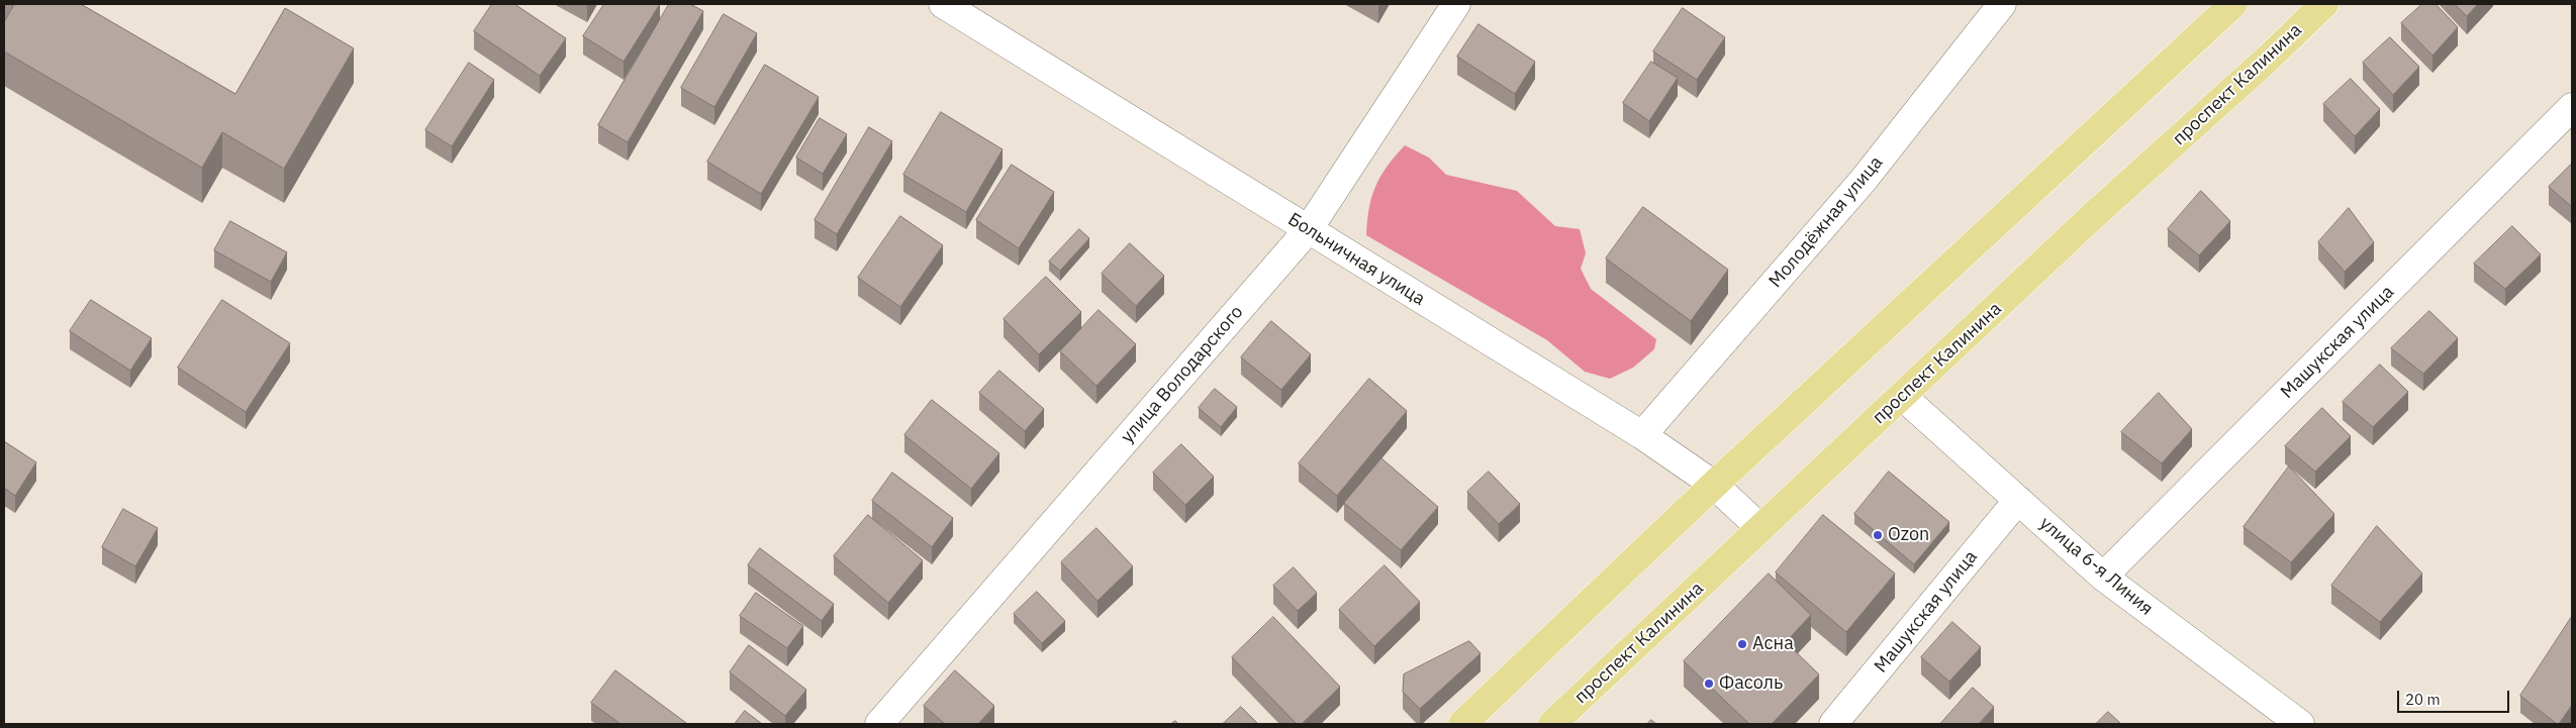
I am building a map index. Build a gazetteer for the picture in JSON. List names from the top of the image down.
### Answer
{
  "streets": {
    "main road": ["проспект Калинина"],
    "street": [
      "Молодёжная улица",
      "Больничная улица",
      "Машукская улица",
      "улица Володарского",
      "улица 6-я Линия"
    ]
  },
  "crossings": [
    ["проспект Калинина", "Больничная улица"],
    ["проспект Калинина", "улица 6-я Линия"],
    ["Молодёжная улица", "Больничная улица"],
    ["Больничная улица", "улица Володарского"],
    ["Машукская улица", "улица 6-я Линия"]
  ],
  "places": ["Ozon", "Асна", "Фасоль"],
  "scale_bar": "20 m"
}
